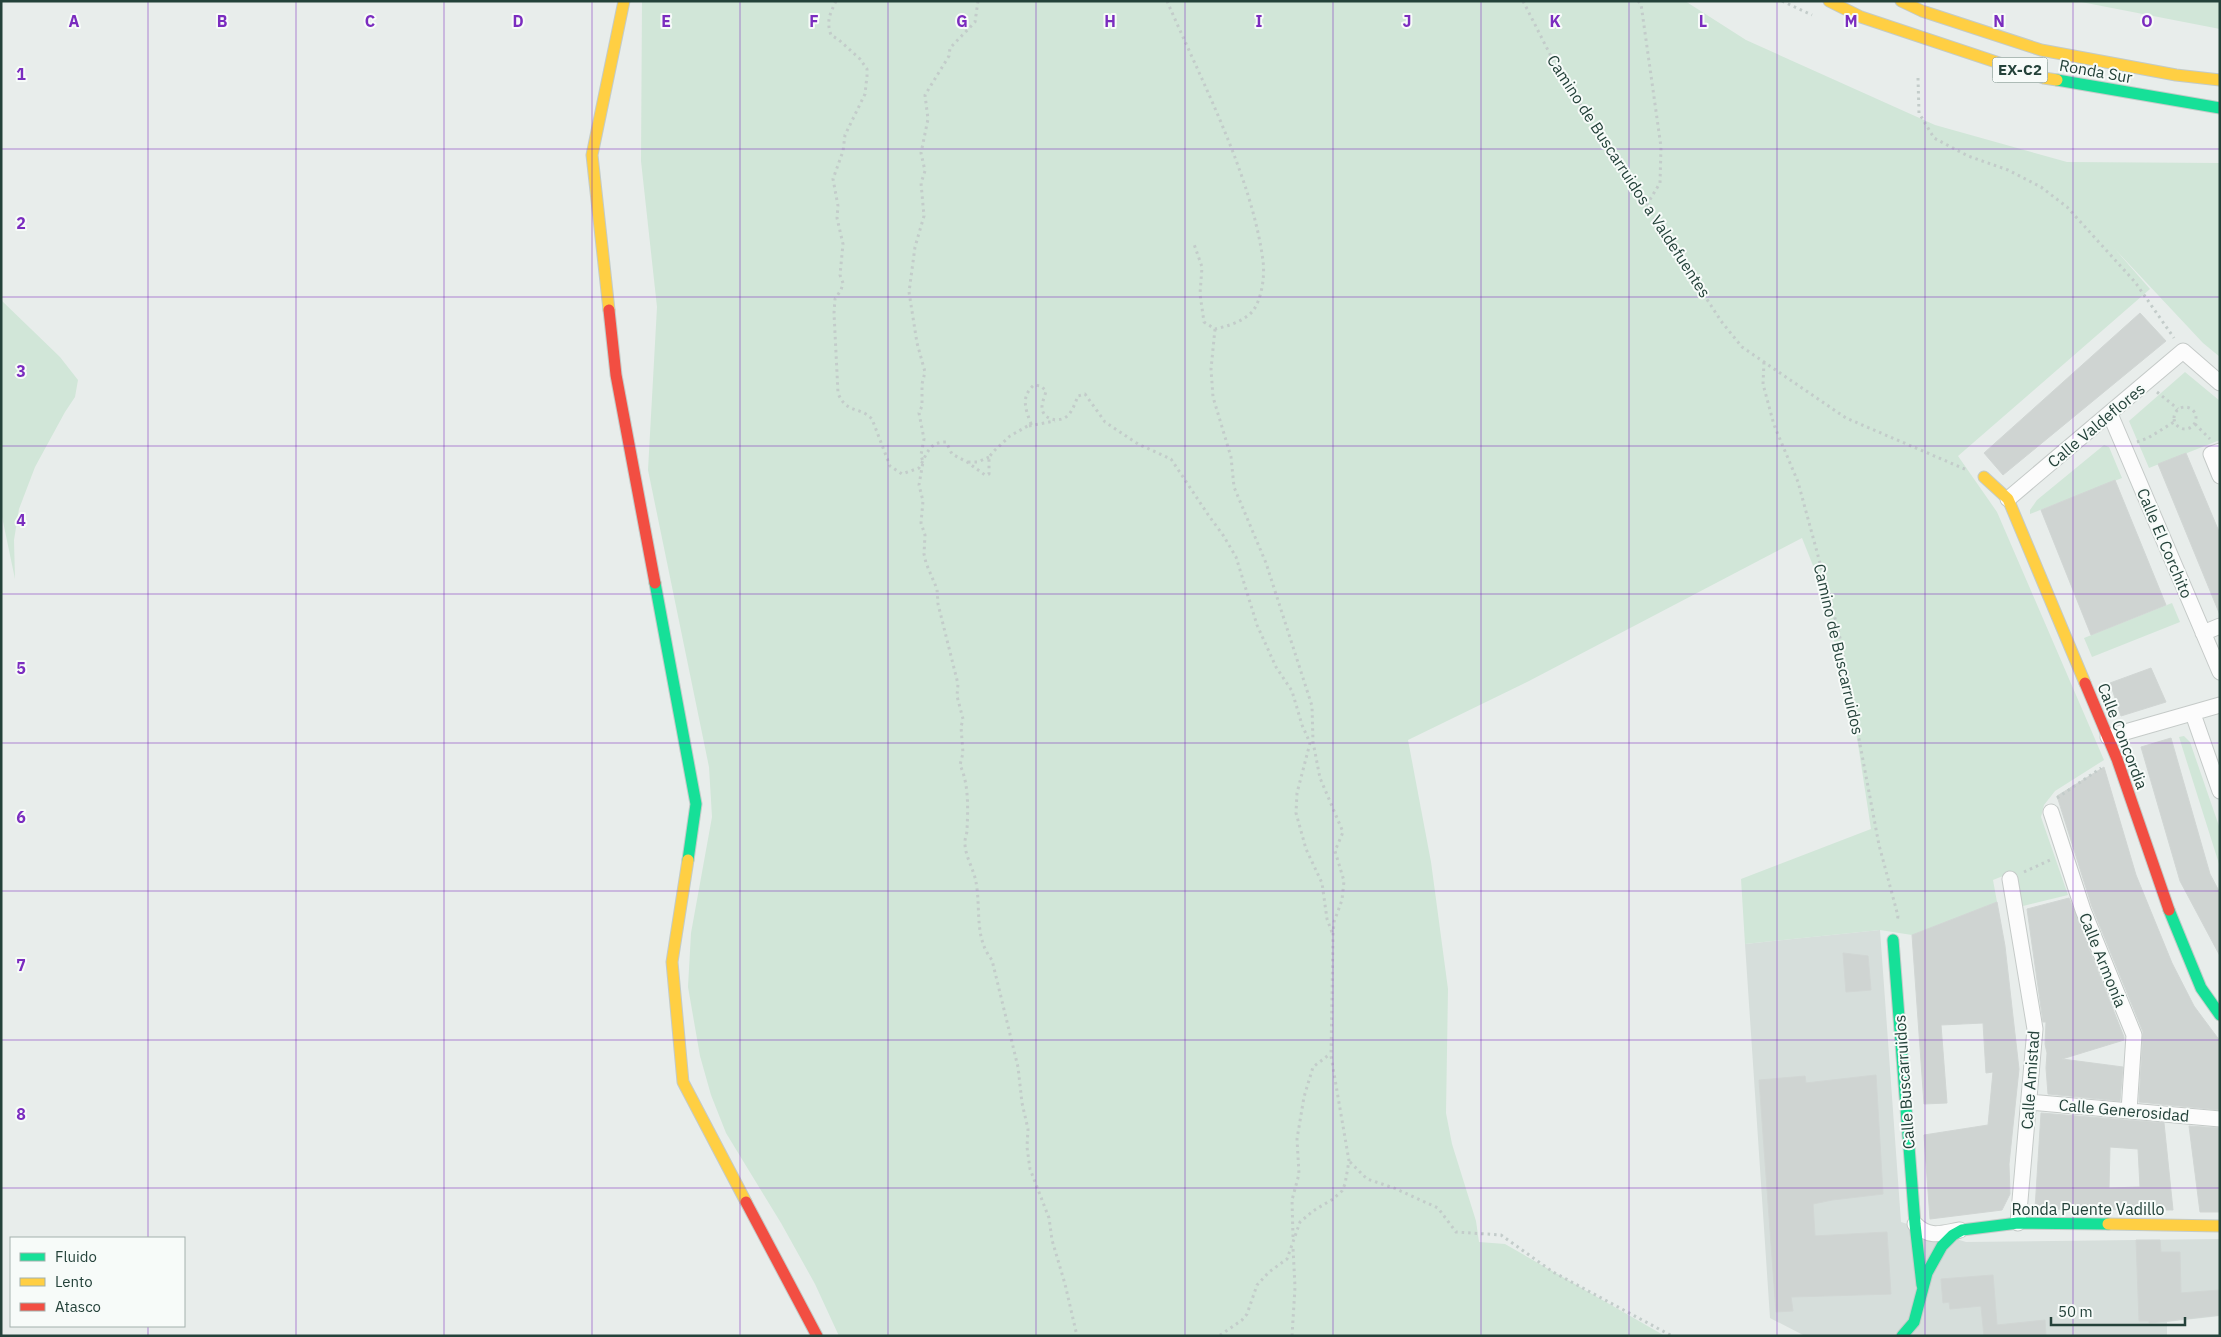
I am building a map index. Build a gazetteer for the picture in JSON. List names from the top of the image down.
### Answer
{
  "streets": {
    "main road": [
      "EX-C2",
      "Ronda Sur",
      "Calle Concordia",
      "Calle Buscarruidos",
      "Ronda Puente Vadillo"
    ],
    "street": [
      "Calle Valdeflores",
      "Calle El Corchito",
      "Calle Armonía",
      "Calle Amistad",
      "Calle Generosidad"
    ],
    "path": ["Camino de Buscarruidos a Valdefuentes", "Camino de Buscarruidos"]
  },
  "crossings": [
    ["Camino de Buscarruidos a Valdefuentes", "Camino de Buscarruidos"],
    ["Camino de Buscarruidos a Valdefuentes", "Calle Concordia"],
    ["Calle Valdeflores", "Calle El Corchito"],
    ["Calle Valdeflores", "Calle Concordia"],
    ["Camino de Buscarruidos", "Calle Buscarruidos"],
    ["Calle Armonía", "Calle Generosidad"],
    ["Calle Amistad", "Calle Generosidad"],
    ["Calle Amistad", "Ronda Puente Vadillo"]
  ],
  "legend": ["Fluido", "Lento", "Atasco"],
  "scale_bar": "50 m",
  "grid": {
    "columns": [
      "A",
      "B",
      "C",
      "D",
      "E",
      "F",
      "G",
      "H",
      "I",
      "J",
      "K",
      "L",
      "M",
      "N",
      "O"
    ],
    "rows": [
      "1",
      "2",
      "3",
      "4",
      "5",
      "6",
      "7",
      "8"
    ]
  }
}
